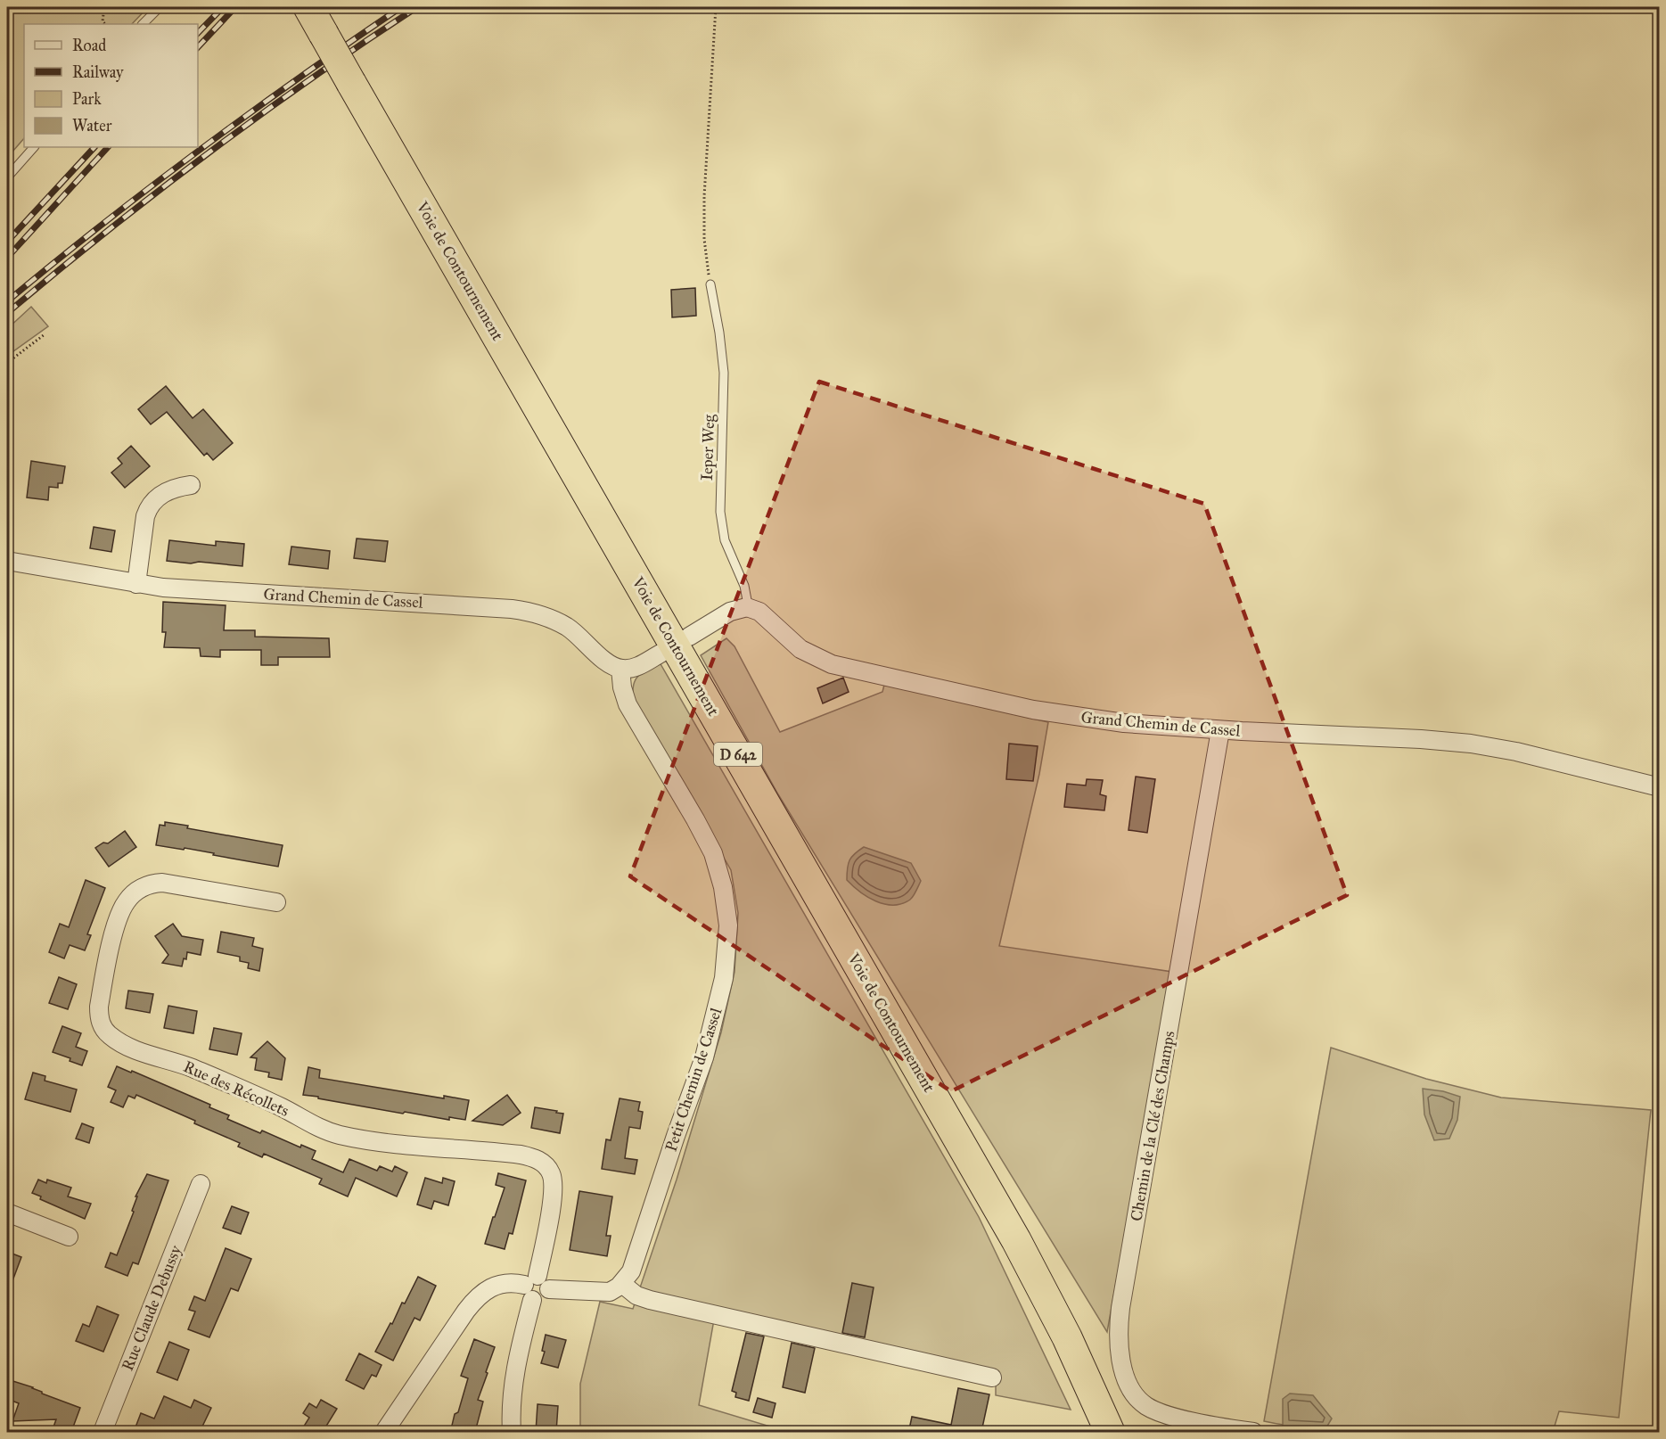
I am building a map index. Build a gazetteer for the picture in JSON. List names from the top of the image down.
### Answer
{
  "streets": {
    "highway": ["Voie de Contournement", "D 642"],
    "street": [
      "Grand Chemin de Cassel",
      "Petit Chemin de Cassel",
      "Rue des Récollets",
      "Chemin de la Clé des Champs",
      "Rue Claude Debussy"
    ],
    "lane": ["Ieper Weg"]
  },
  "crossings": [
    ["Ieper Weg", "Grand Chemin de Cassel"],
    ["Grand Chemin de Cassel", "Petit Chemin de Cassel"],
    ["Grand Chemin de Cassel", "Chemin de la Clé des Champs"]
  ],
  "legend": [
    "Road",
    "Railway",
    "Park",
    "Water"
  ]
}
